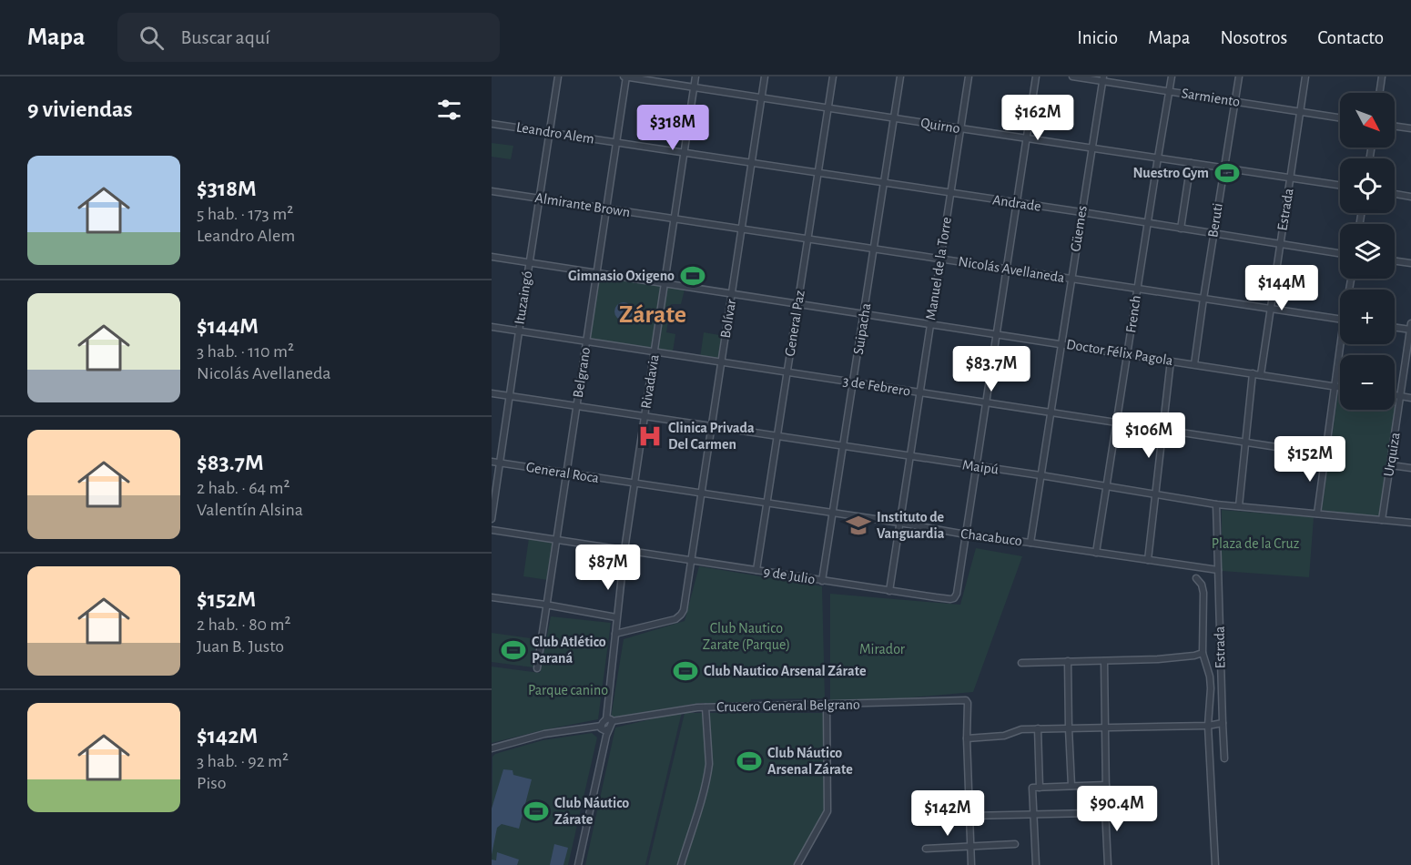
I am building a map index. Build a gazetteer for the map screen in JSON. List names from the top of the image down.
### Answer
{
  "streets": {
    "street": [
      "Sarmiento",
      "Quirno",
      "Leandro Alem",
      "Andrade",
      "Almirante Brown",
      "Estrada",
      "Beruti",
      "Güemes",
      "Manuel de la Torre",
      "Nicolás Avellaneda",
      "Ituzaingó",
      "French",
      "Bolívar",
      "General Paz",
      "Suipacha",
      "Doctor Félix Pagola",
      "Belgrano",
      "Rivadavia",
      "3 de Febrero",
      "Urquiza",
      "Maipú",
      "General Roca",
      "Chacabuco",
      "9 de Julio",
      "Crucero General Belgrano"
    ]
  },
  "crossings": [
    ["Sarmiento", "Estrada"],
    ["Sarmiento", "Beruti"],
    ["Sarmiento", "Güemes"],
    ["Sarmiento", "French"],
    ["Quirno", "Estrada"],
    ["Quirno", "Beruti"],
    ["Quirno", "Güemes"],
    ["Quirno", "Manuel de la Torre"],
    ["Quirno", "French"],
    ["Quirno", "Bolívar"],
    ["Quirno", "General Paz"],
    ["Quirno", "Suipacha"],
    ["Quirno", "Belgrano"],
    ["Quirno", "Rivadavia"],
    ["Leandro Alem", "Andrade"],
    ["Leandro Alem", "Ituzaingó"],
    ["Leandro Alem", "Belgrano"],
    ["Leandro Alem", "Rivadavia"],
    ["Andrade", "Estrada"],
    ["Andrade", "Beruti"],
    ["Andrade", "Güemes"],
    ["Andrade", "Manuel de la Torre"],
    ["Andrade", "French"],
    ["Andrade", "Bolívar"],
    ["Andrade", "General Paz"],
    ["Andrade", "Suipacha"],
    ["Andrade", "Rivadavia"],
    ["Almirante Brown", "Nicolás Avellaneda"],
    ["Almirante Brown", "Ituzaingó"],
    ["Almirante Brown", "Belgrano"],
    ["Almirante Brown", "Rivadavia"],
    ["Estrada", "Nicolás Avellaneda"],
    ["Estrada", "Doctor Félix Pagola"],
    ["Estrada", "Maipú"],
    ["Estrada", "Chacabuco"],
    ["Beruti", "Nicolás Avellaneda"],
    ["Beruti", "Doctor Félix Pagola"],
    ["Güemes", "Nicolás Avellaneda"],
    ["Güemes", "Doctor Félix Pagola"],
    ["Güemes", "3 de Febrero"],
    ["Güemes", "Maipú"],
    ["Güemes", "Chacabuco"],
    ["Manuel de la Torre", "Nicolás Avellaneda"],
    ["Manuel de la Torre", "Doctor Félix Pagola"],
    ["Manuel de la Torre", "3 de Febrero"],
    ["Manuel de la Torre", "Maipú"],
    ["Manuel de la Torre", "Chacabuco"],
    ["Manuel de la Torre", "9 de Julio"],
    ["Nicolás Avellaneda", "French"],
    ["Nicolás Avellaneda", "Bolívar"],
    ["Nicolás Avellaneda", "General Paz"],
    ["Nicolás Avellaneda", "Suipacha"],
    ["Nicolás Avellaneda", "Rivadavia"],
    ["Ituzaingó", "Doctor Félix Pagola"],
    ["Ituzaingó", "3 de Febrero"],
    ["Ituzaingó", "Maipú"],
    ["Ituzaingó", "General Roca"],
    ["French", "Doctor Félix Pagola"],
    ["French", "3 de Febrero"],
    ["French", "Maipú"],
    ["French", "Chacabuco"],
    ["Bolívar", "Doctor Félix Pagola"],
    ["Bolívar", "Rivadavia"],
    ["Bolívar", "3 de Febrero"],
    ["Bolívar", "Maipú"],
    ["Bolívar", "Chacabuco"],
    ["Bolívar", "9 de Julio"],
    ["General Paz", "Doctor Félix Pagola"],
    ["General Paz", "3 de Febrero"],
    ["General Paz", "Maipú"],
    ["General Paz", "Chacabuco"],
    ["General Paz", "9 de Julio"],
    ["Suipacha", "Doctor Félix Pagola"],
    ["Suipacha", "3 de Febrero"],
    ["Suipacha", "Maipú"],
    ["Suipacha", "Chacabuco"],
    ["Suipacha", "9 de Julio"],
    ["Doctor Félix Pagola", "Belgrano"],
    ["Doctor Félix Pagola", "Rivadavia"],
    ["Belgrano", "3 de Febrero"],
    ["Belgrano", "Maipú"],
    ["Belgrano", "General Roca"],
    ["Belgrano", "9 de Julio"],
    ["Rivadavia", "3 de Febrero"],
    ["Rivadavia", "Maipú"],
    ["Rivadavia", "General Roca"],
    ["Rivadavia", "Chacabuco"],
    ["Rivadavia", "9 de Julio"],
    ["Rivadavia", "Crucero General Belgrano"],
    ["General Roca", "Chacabuco"],
    ["Chacabuco", "9 de Julio"]
  ],
  "districts": ["Zárate"],
  "parks": [
    "Plaza de la Cruz",
    "Club Nautico Zarate (Parque)",
    "Mirador",
    "Parque canino"
  ],
  "places": {
    "sports": [
      "Nuestro Gym",
      "Gimnasio Oxigeno",
      "Club Atlético Paraná",
      "Club Nautico Arsenal Zárate",
      "Club Náutico Arsenal Zárate",
      "Club Náutico Zárate"
    ],
    "hospital": ["Clinica Privada Del Carmen"],
    "school or university": ["Instituto de Vanguardia"]
  },
  "north": "bottom right",
  "page": {
    "header": "Mapa",
    "search": "Buscar aquí",
    "nav": [
      "Inicio",
      "Mapa",
      "Nosotros",
      "Contacto"
    ],
    "heading": "9 viviendas",
    "map_buttons": ["+", "−"],
    "price": [
      "$162M",
      "$318M",
      "$144M",
      "$83.7M",
      "$106M",
      "$152M",
      "$87M",
      "$90.4M",
      "$142M"
    ],
    "list": [
      {
        "name": "$318M",
        "note": "5 hab. · 173 m² · Leandro Alem"
      },
      {
        "name": "$144M",
        "note": "3 hab. · 110 m² · Nicolás Avellaneda"
      },
      {
        "name": "$83.7M",
        "note": "2 hab. · 64 m² · Valentín Alsina"
      },
      {
        "name": "$152M",
        "note": "2 hab. · 80 m² · Juan B. Justo"
      },
      {
        "name": "$142M",
        "note": "3 hab. · 92 m² · Piso"
      }
    ]
  }
}
